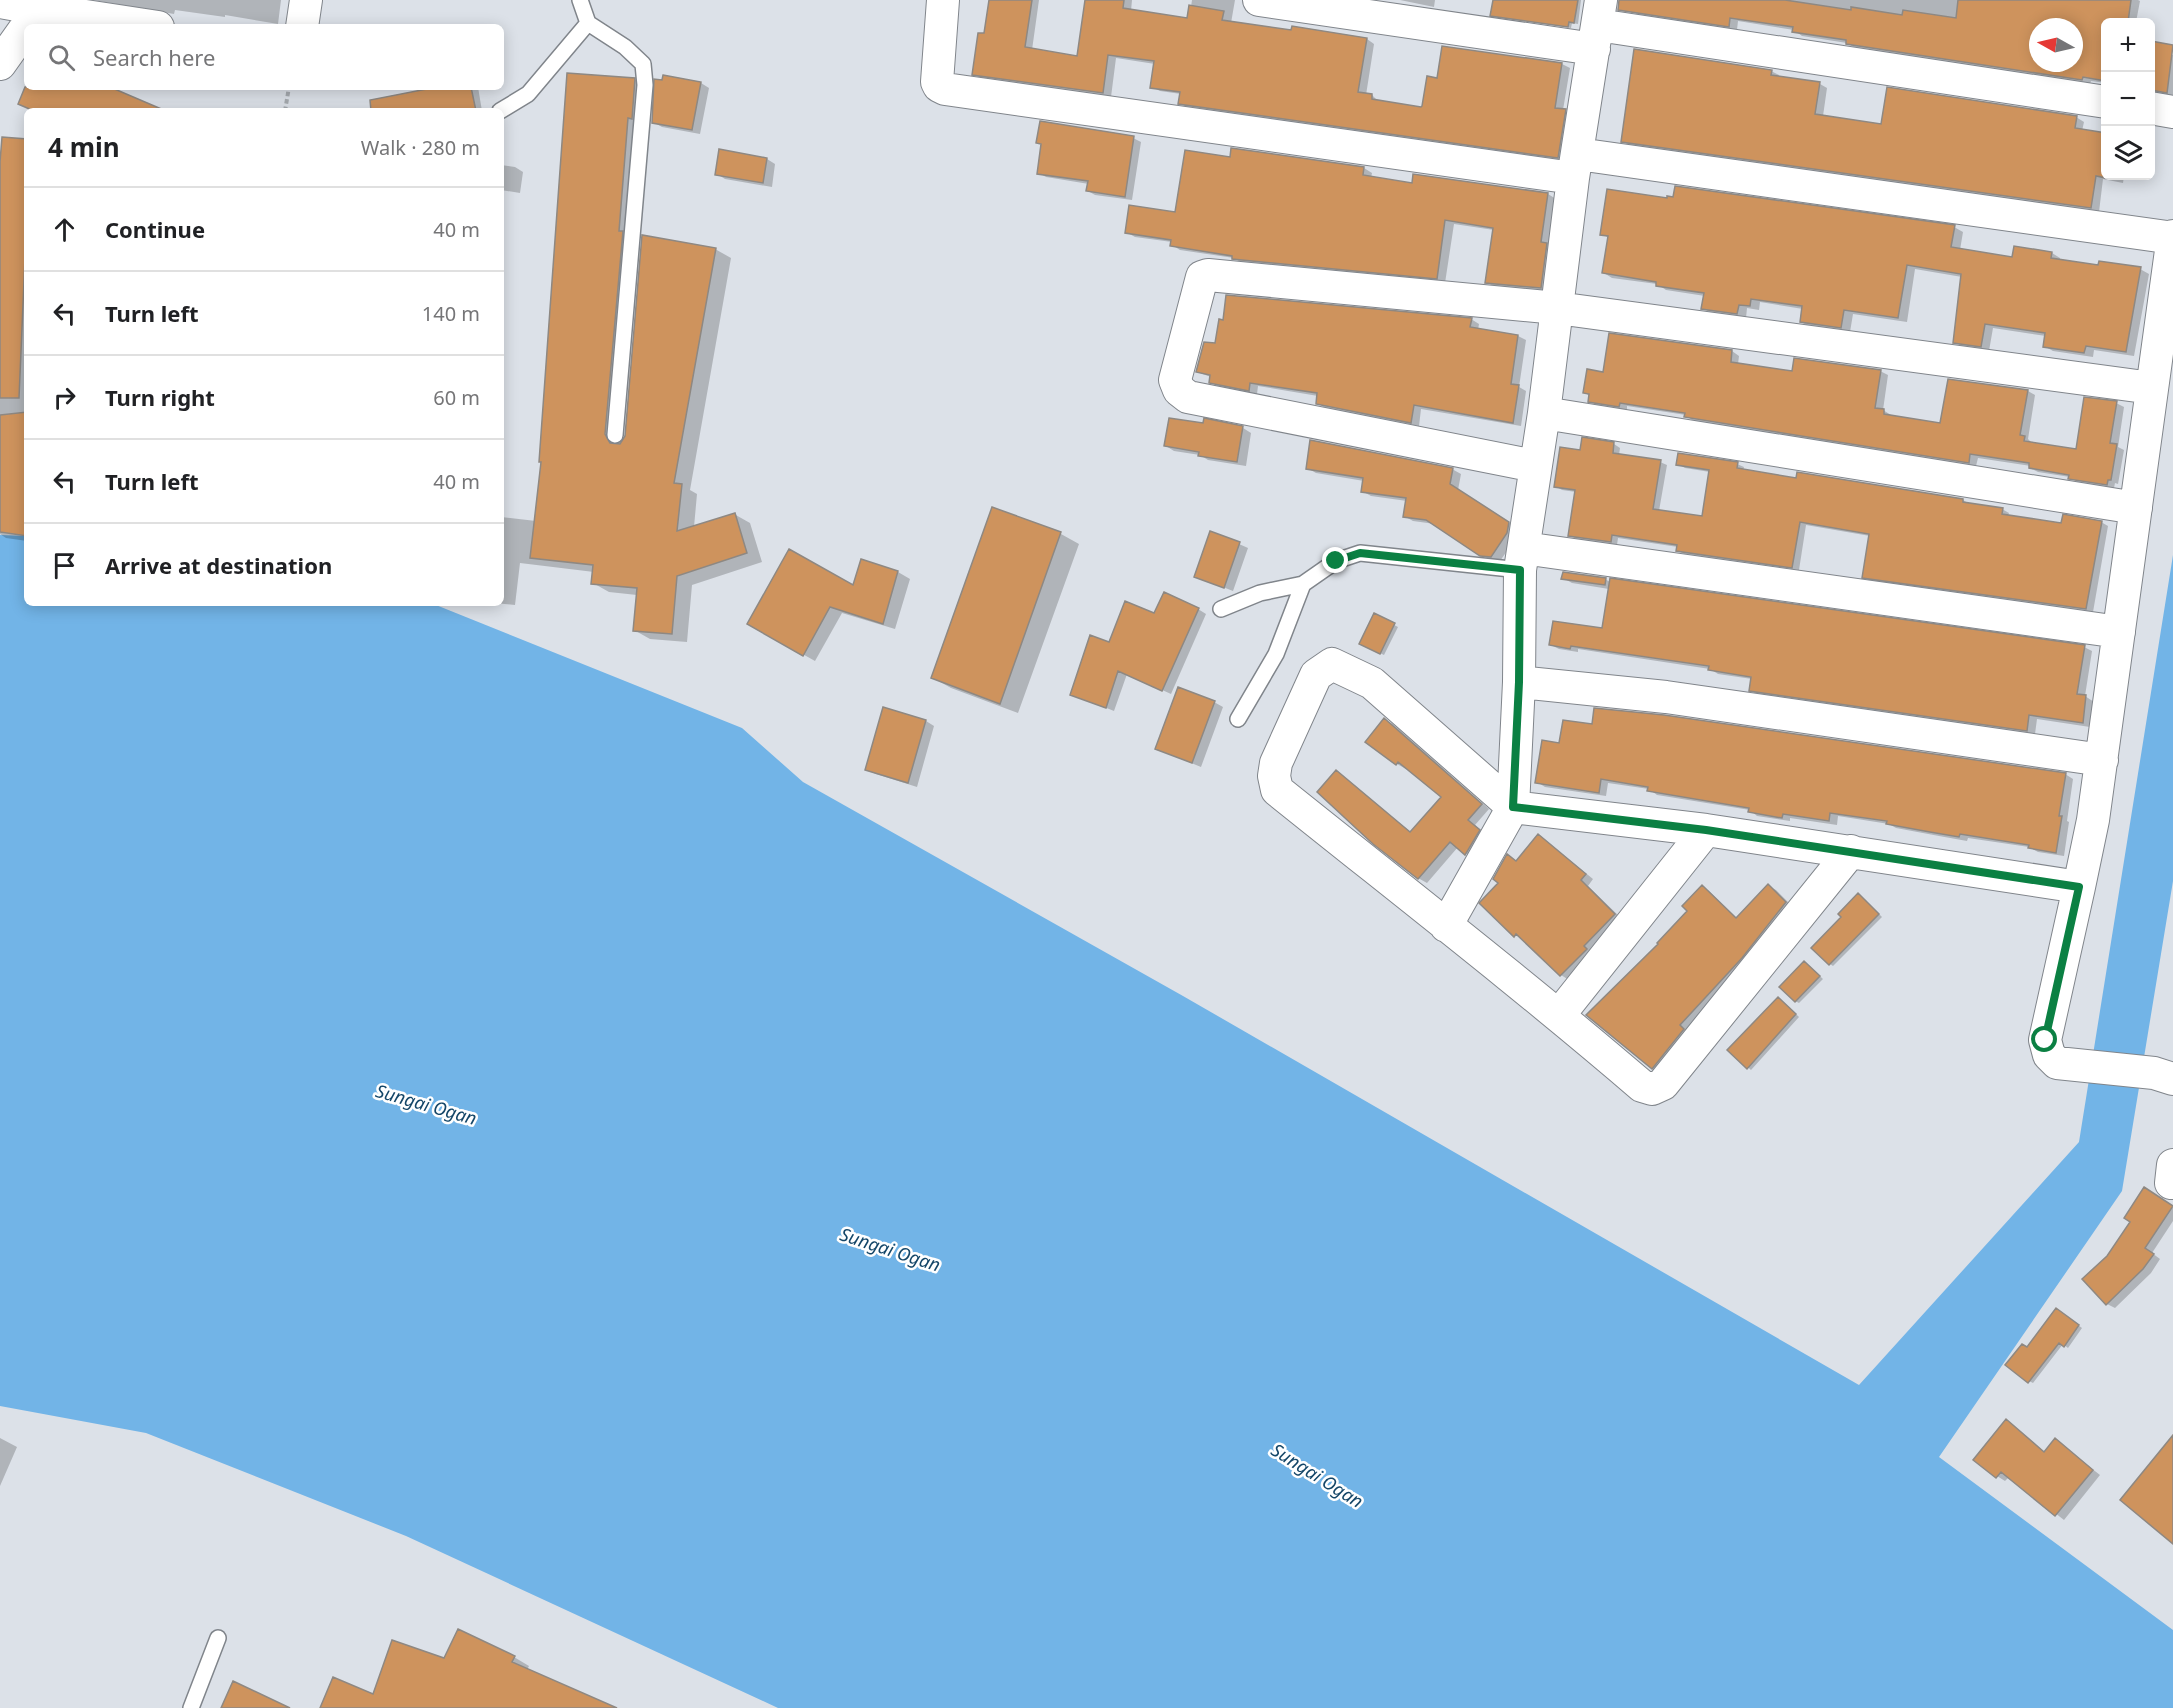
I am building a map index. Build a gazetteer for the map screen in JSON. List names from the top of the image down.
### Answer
{
  "water": ["Sungai Ogan"],
  "north": "left",
  "page": {
    "map_buttons": ["+", "−"],
    "search": "Search here",
    "heading": ["4 min", "Walk · 280 m"],
    "list": [
      ["Continue", "40 m"],
      ["Turn left", "140 m"],
      ["Turn right", "60 m"],
      ["Turn left", "40 m"],
      "Arrive at destination"
    ]
  }
}
